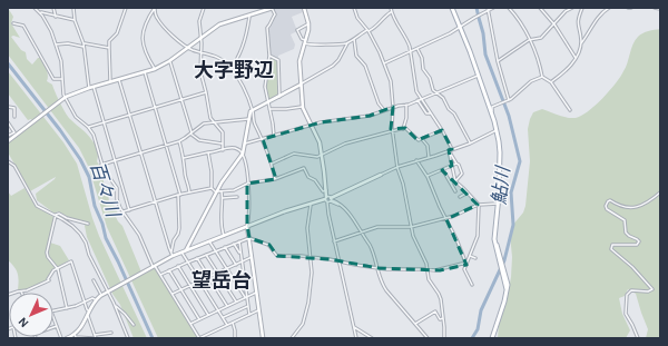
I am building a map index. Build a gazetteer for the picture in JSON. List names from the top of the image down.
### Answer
{
  "districts": ["大字野辺", "望岳台"],
  "water": ["鮎川", "百々川"],
  "north": "bottom left"
}
